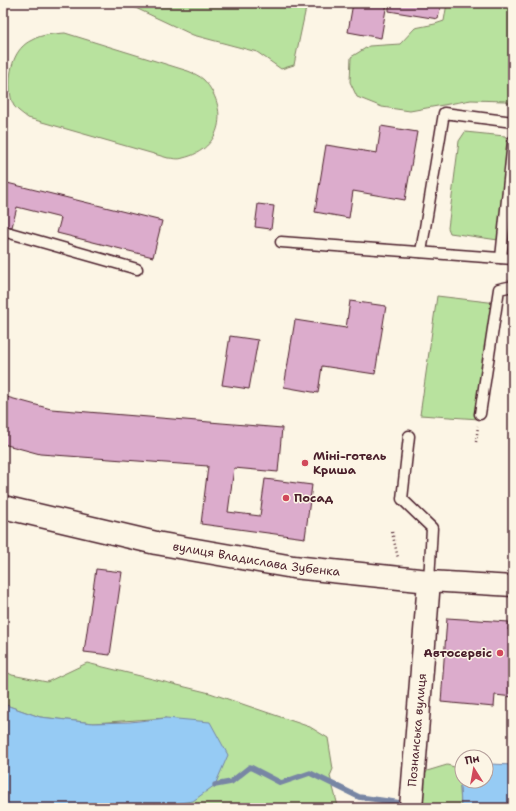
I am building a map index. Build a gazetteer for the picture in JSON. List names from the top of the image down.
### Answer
{
  "streets": {
    "street": ["вулиця Владислава Зубенка", "Познанська вулиця"]
  },
  "crossings": [
    ["вулиця Владислава Зубенка", "Познанська вулиця"]
  ],
  "places": ["Міні-готель Криша", "Посад", "Автосервіс"],
  "north": "top"
}
